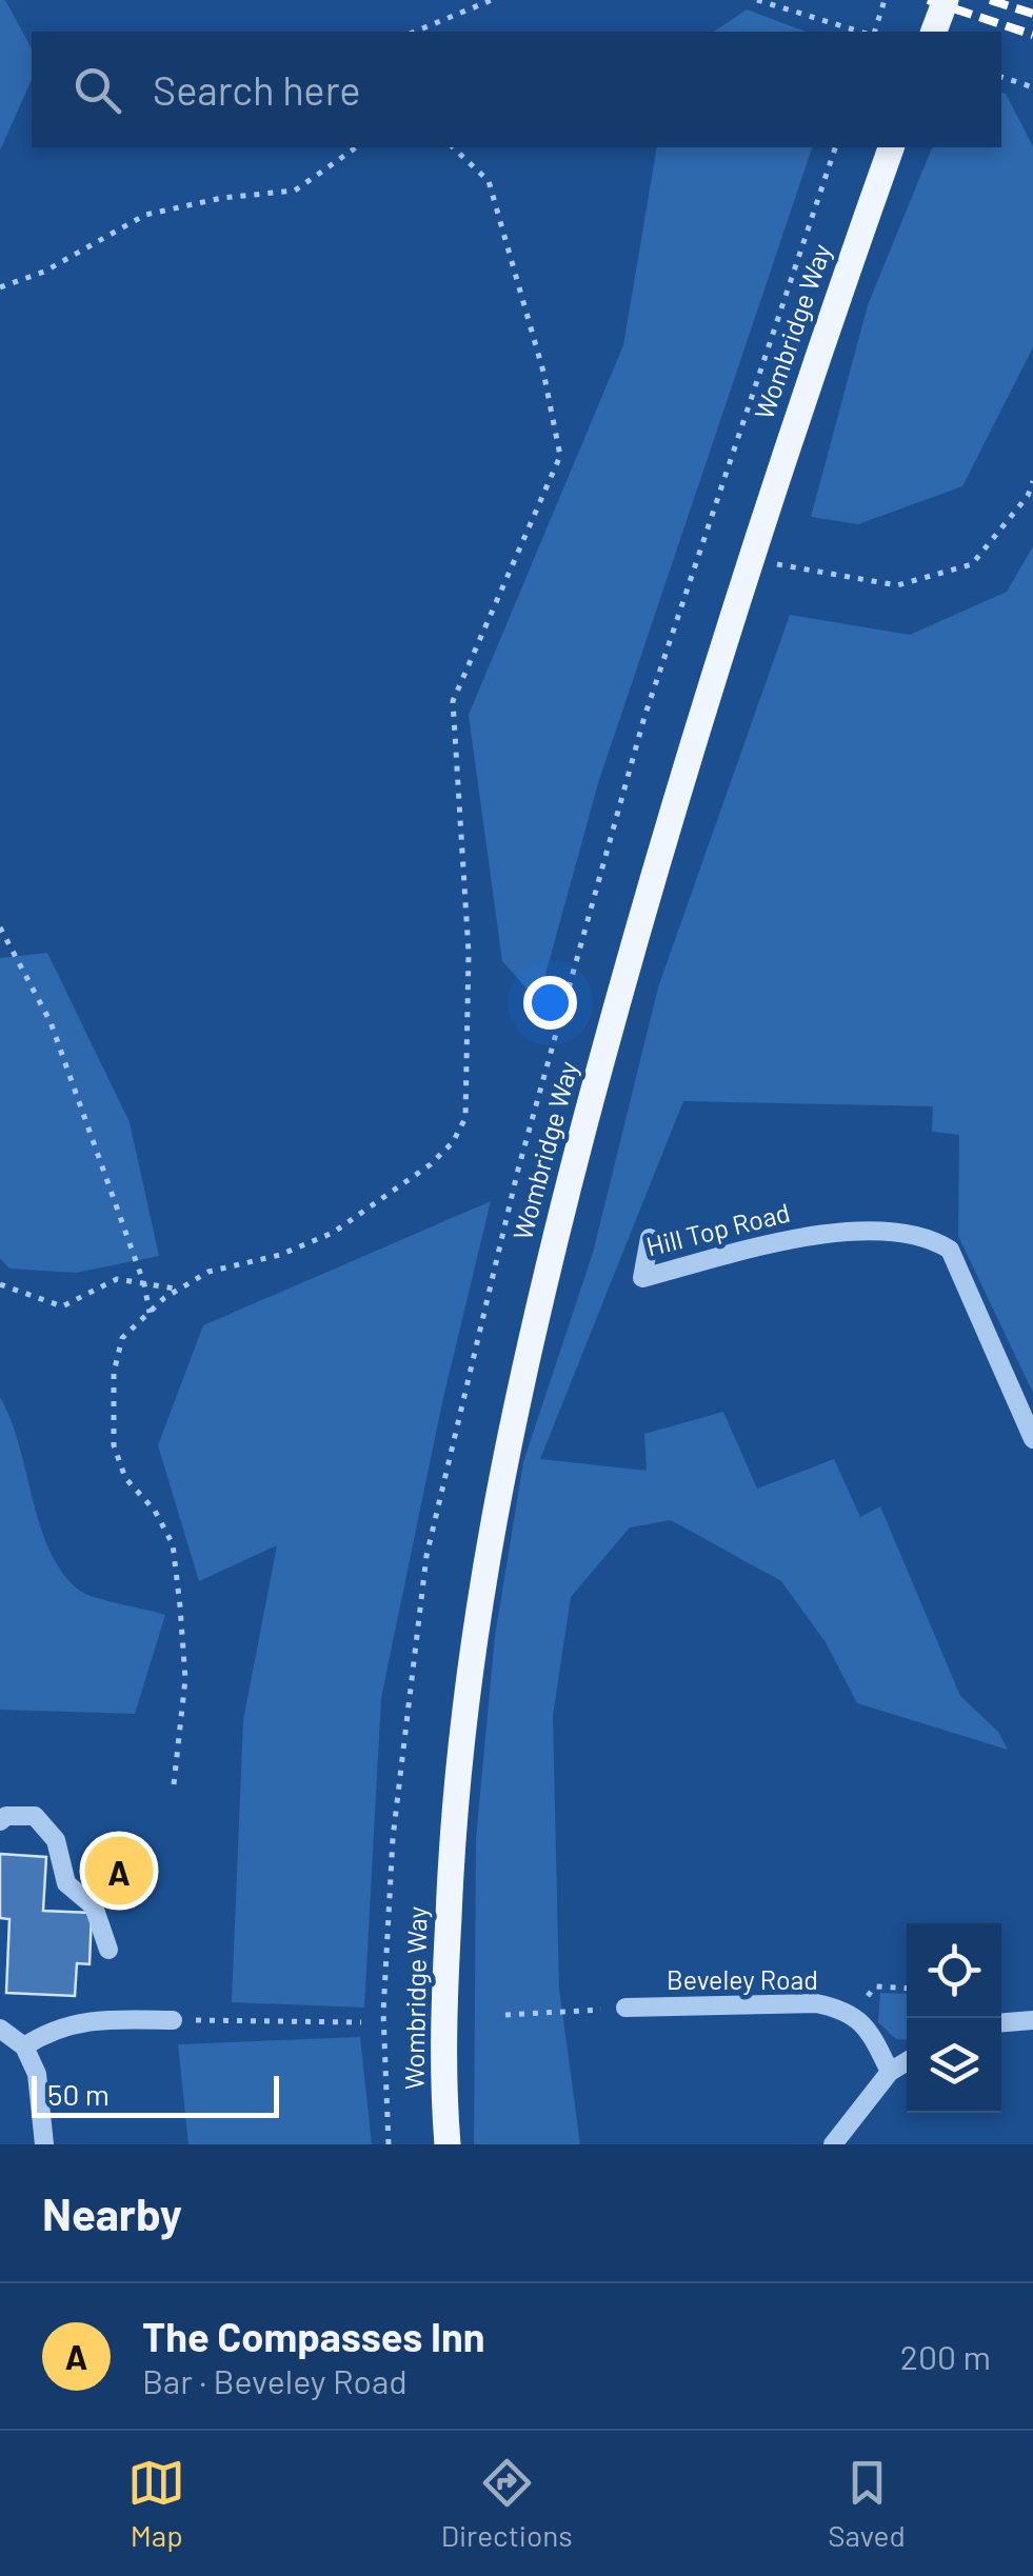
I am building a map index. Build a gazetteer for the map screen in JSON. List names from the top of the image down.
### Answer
{
  "streets": {
    "main road": ["Wombridge Way"],
    "street": ["Hill Top Road", "Beveley Road"]
  },
  "scale_bar": "50 m",
  "page": {
    "search": "Search here",
    "pins": "A",
    "scale": "50 m",
    "heading": "Nearby",
    "list": [
      {
        "mark": "A",
        "name": "The Compasses Inn",
        "note": "Bar · Beveley Road",
        "value": "200 m"
      }
    ],
    "nav": ["Map", "Directions", "Saved"]
  }
}
